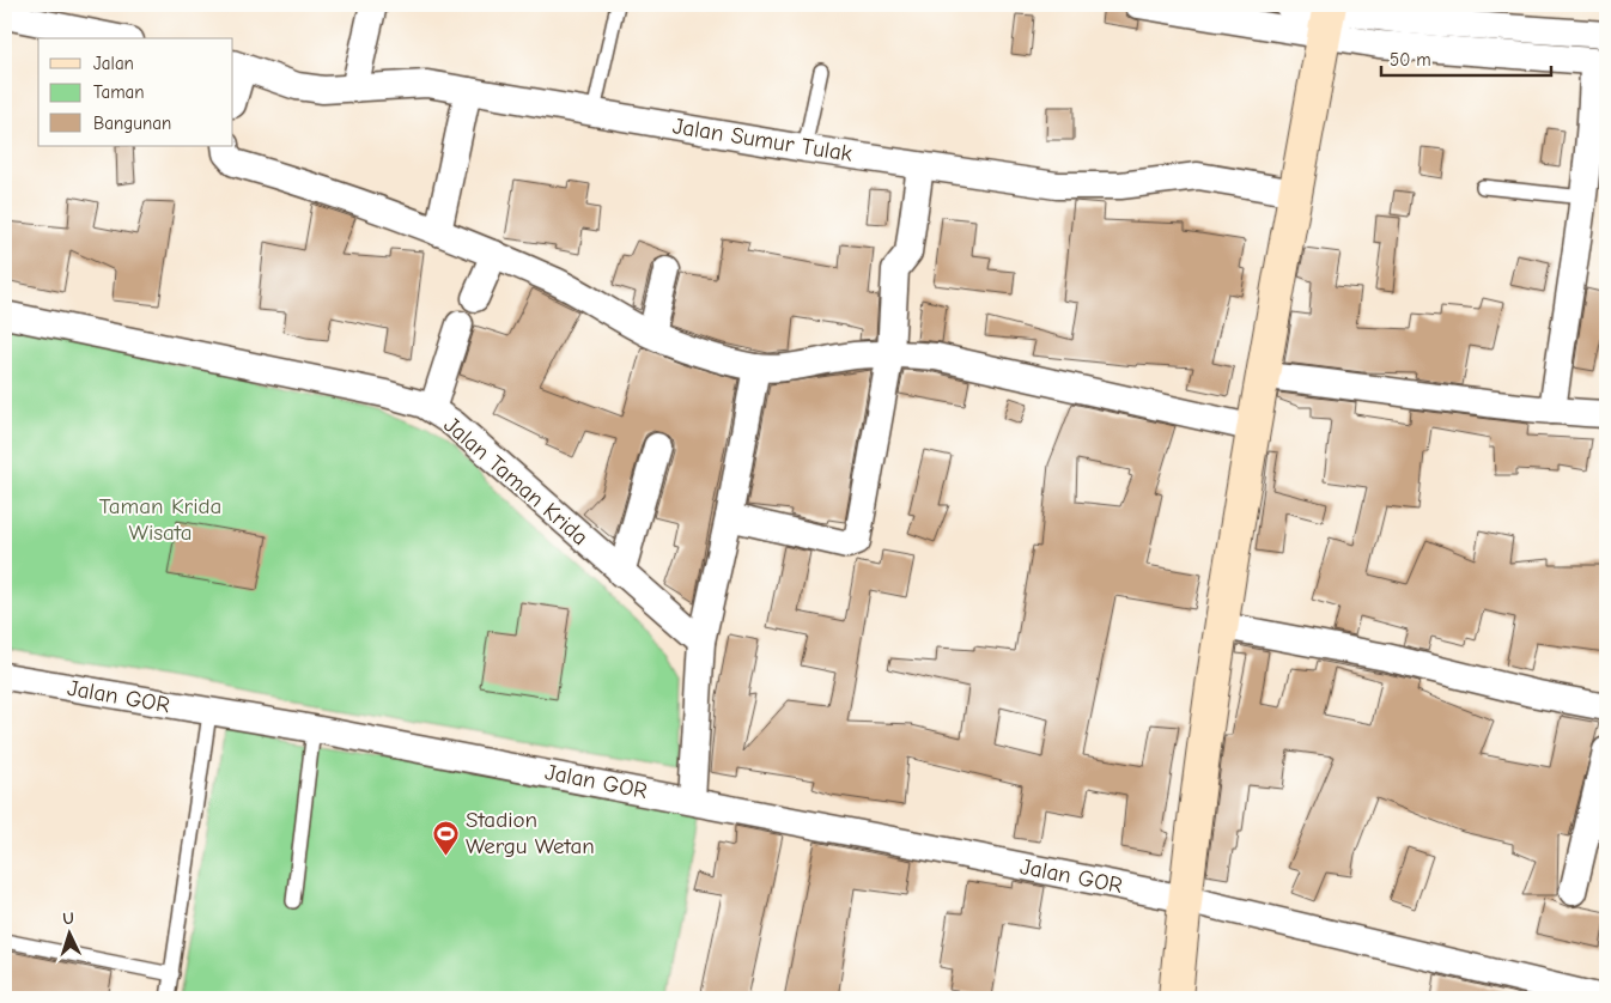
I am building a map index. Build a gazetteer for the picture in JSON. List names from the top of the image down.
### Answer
{
  "streets": {
    "street": ["Jalan Sumur Tulak", "Jalan Taman Krida", "Jalan GOR"]
  },
  "parks": ["Taman Krida Wisata"],
  "places": {
    "sports": ["Stadion Wergu Wetan"]
  },
  "legend": ["Jalan", "Taman", "Bangunan"],
  "scale_bar": "50 m",
  "north": "top"
}
